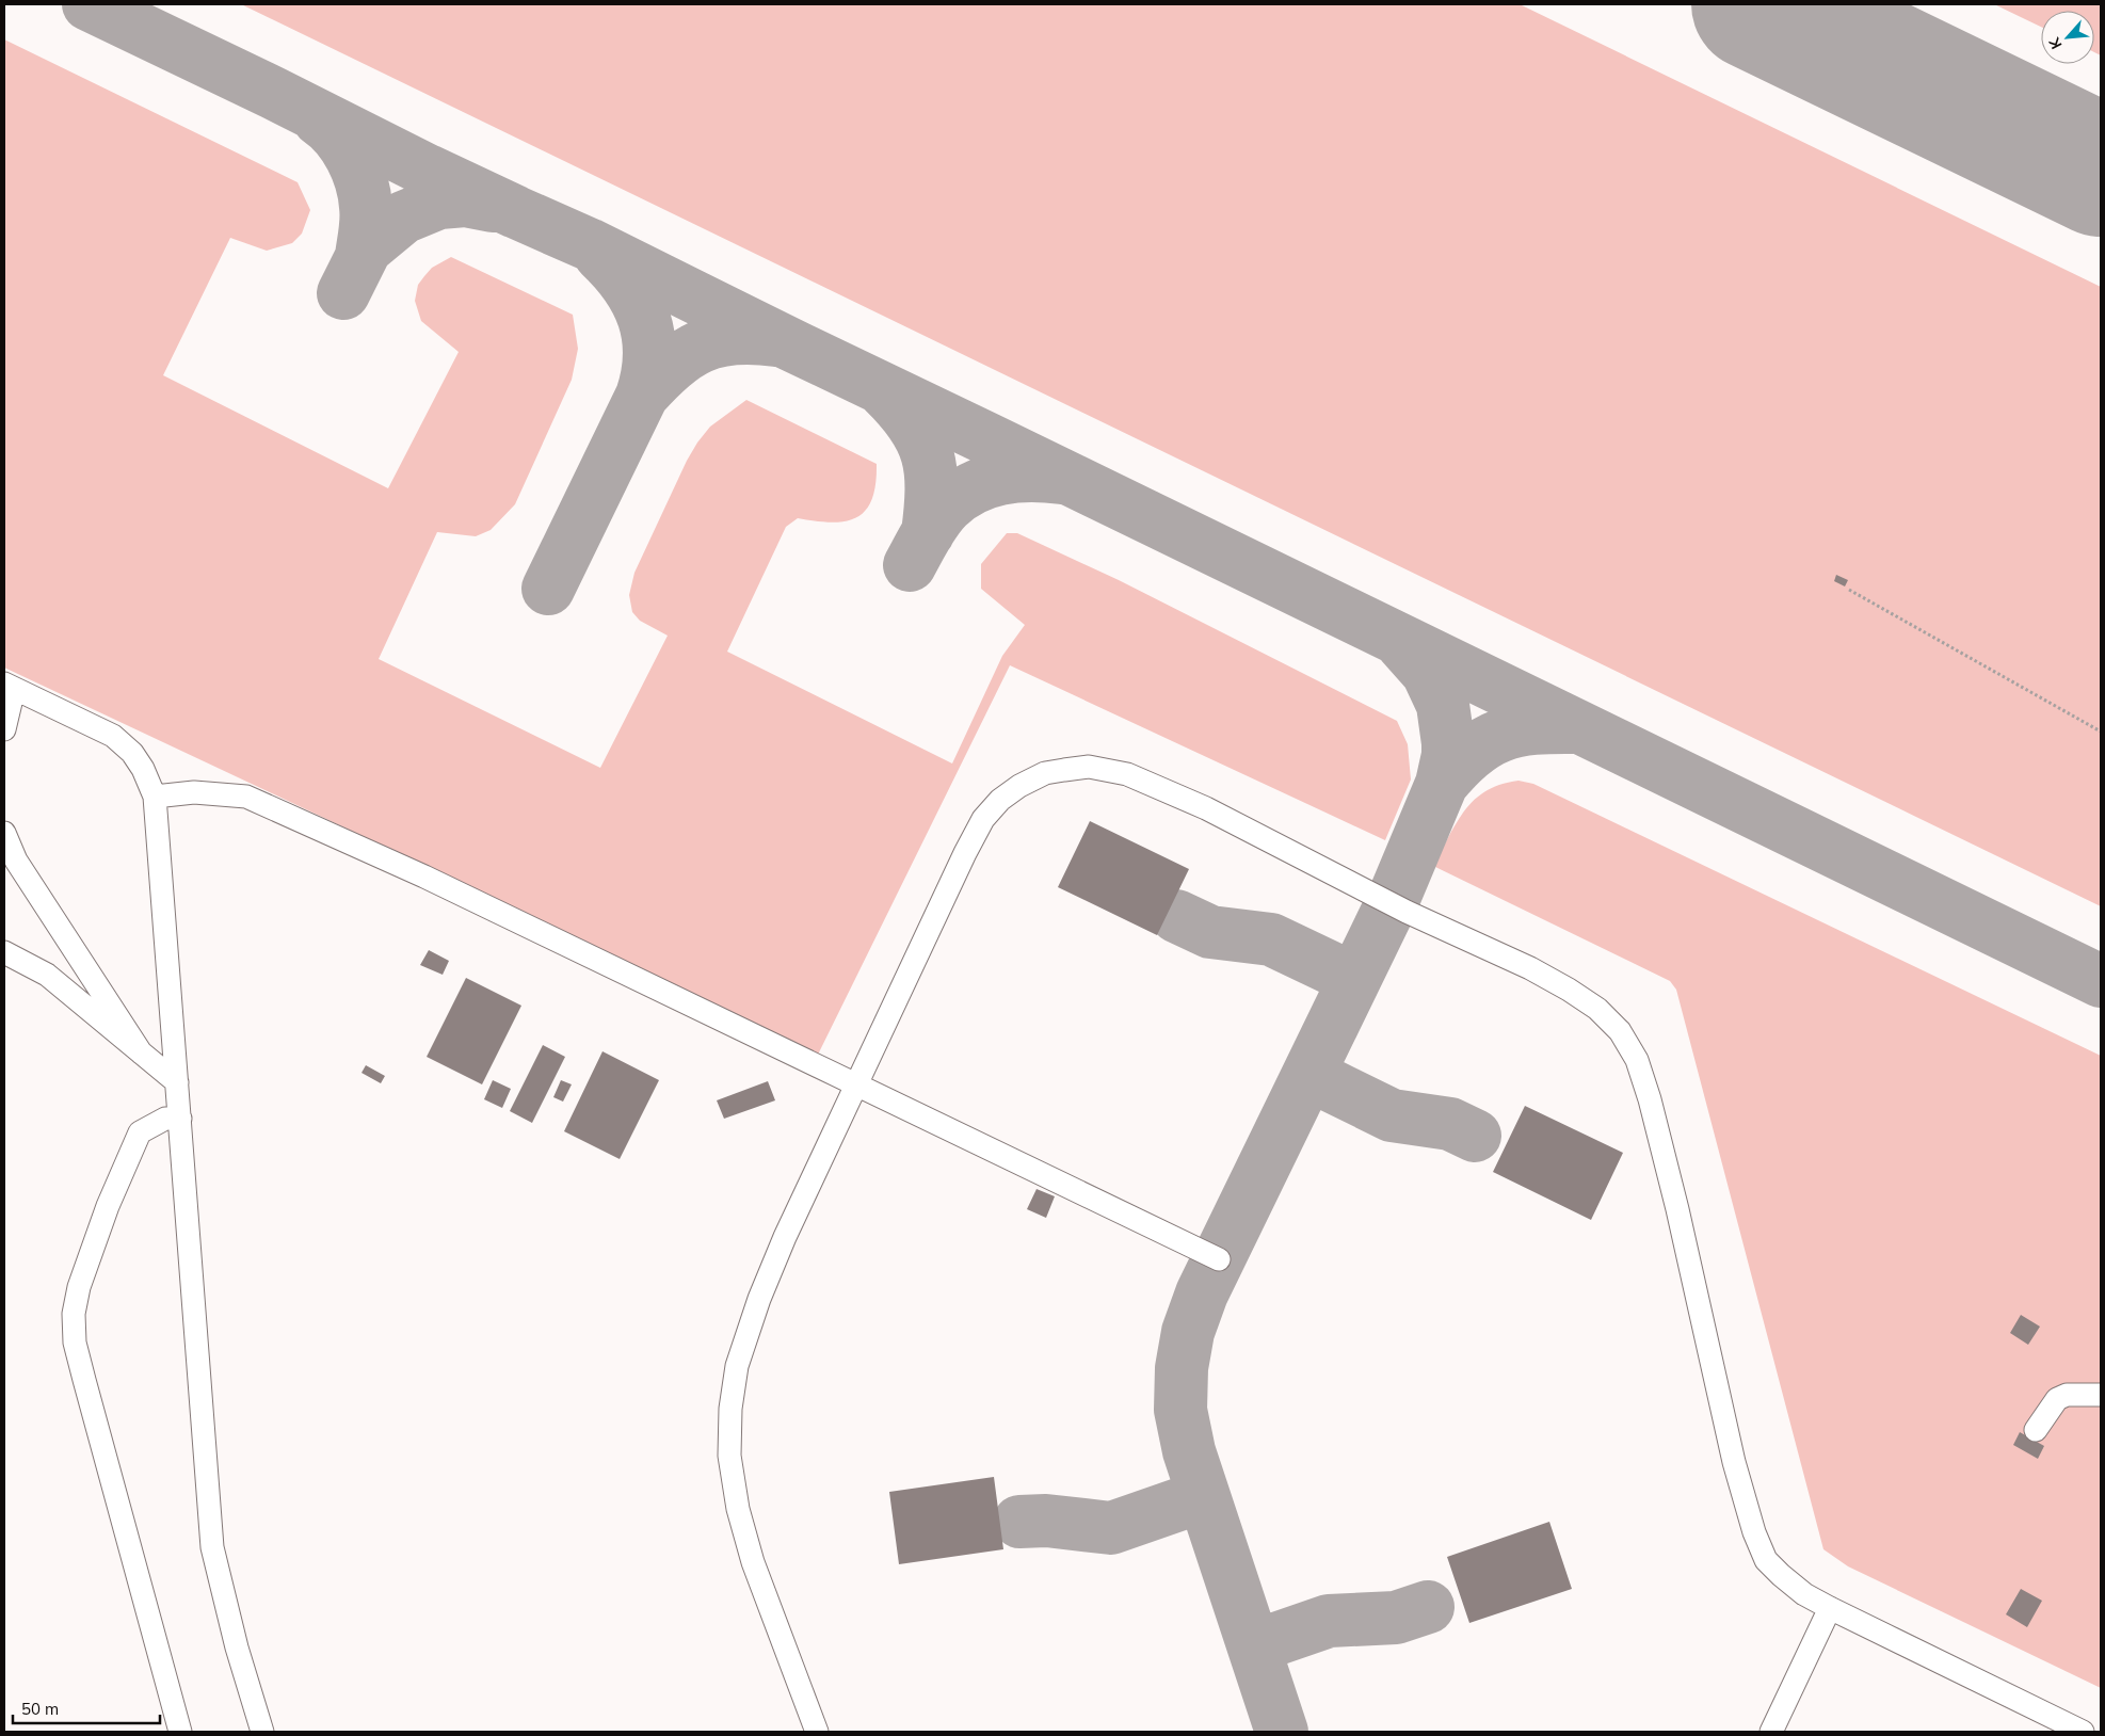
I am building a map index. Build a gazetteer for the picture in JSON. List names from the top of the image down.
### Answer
{
  "scale_bar": "50 m",
  "north": "bottom left"
}
